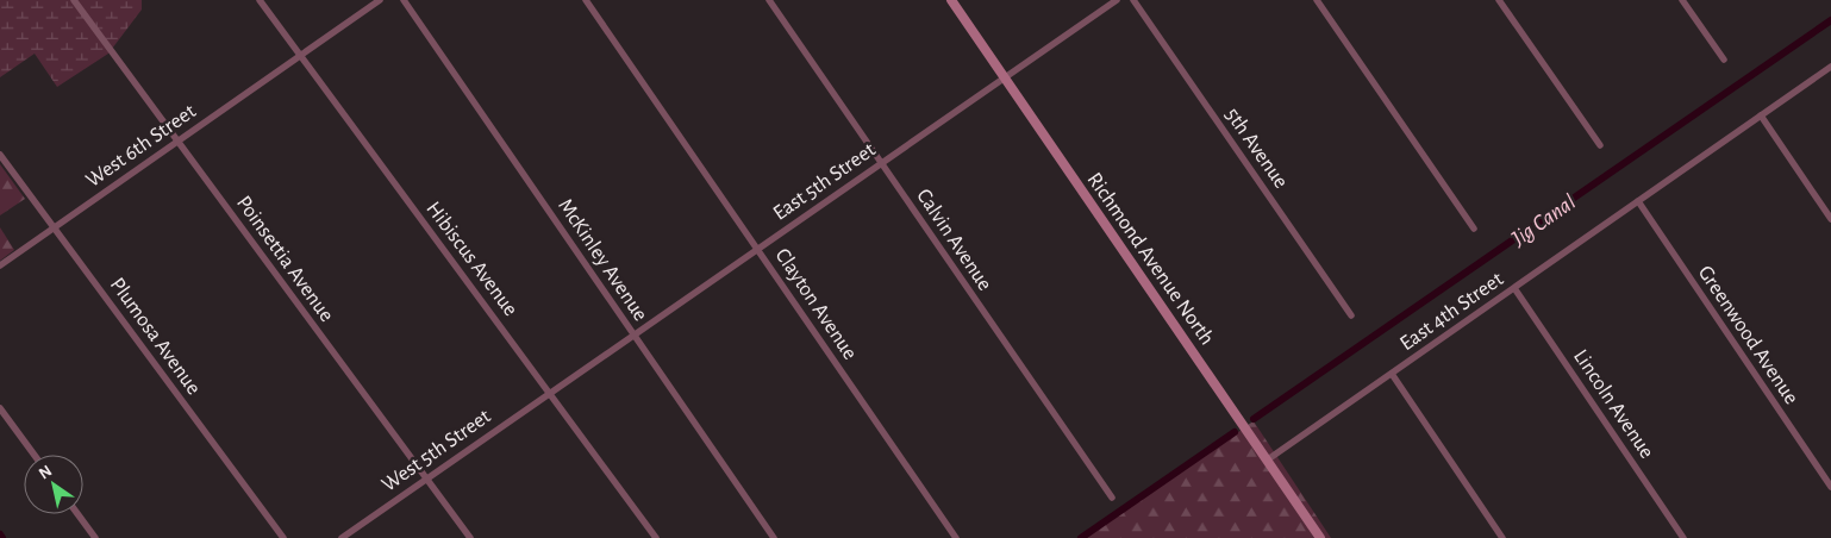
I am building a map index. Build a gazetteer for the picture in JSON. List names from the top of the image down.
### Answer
{
  "streets": {
    "street": [
      "West 6th Street",
      "5th Avenue",
      "East 5th Street",
      "Calvin Avenue",
      "Poinsettia Avenue",
      "Hibiscus Avenue",
      "Richmond Avenue North",
      "McKinley Avenue",
      "Clayton Avenue",
      "East 4th Street",
      "Greenwood Avenue",
      "Plumosa Avenue",
      "Lincoln Avenue",
      "West 5th Street"
    ]
  },
  "crossings": [
    ["West 6th Street", "Poinsettia Avenue"],
    ["West 6th Street", "Hibiscus Avenue"],
    ["West 6th Street", "Plumosa Avenue"],
    ["East 5th Street", "Calvin Avenue"],
    ["East 5th Street", "Hibiscus Avenue"],
    ["East 5th Street", "Richmond Avenue North"],
    ["East 5th Street", "McKinley Avenue"],
    ["East 5th Street", "Clayton Avenue"],
    ["East 5th Street", "West 5th Street"],
    ["Poinsettia Avenue", "West 5th Street"],
    ["Hibiscus Avenue", "West 5th Street"],
    ["Richmond Avenue North", "East 4th Street"],
    ["East 4th Street", "Greenwood Avenue"],
    ["East 4th Street", "Lincoln Avenue"]
  ],
  "water": ["Jig Canal"],
  "north": "top left"
}
